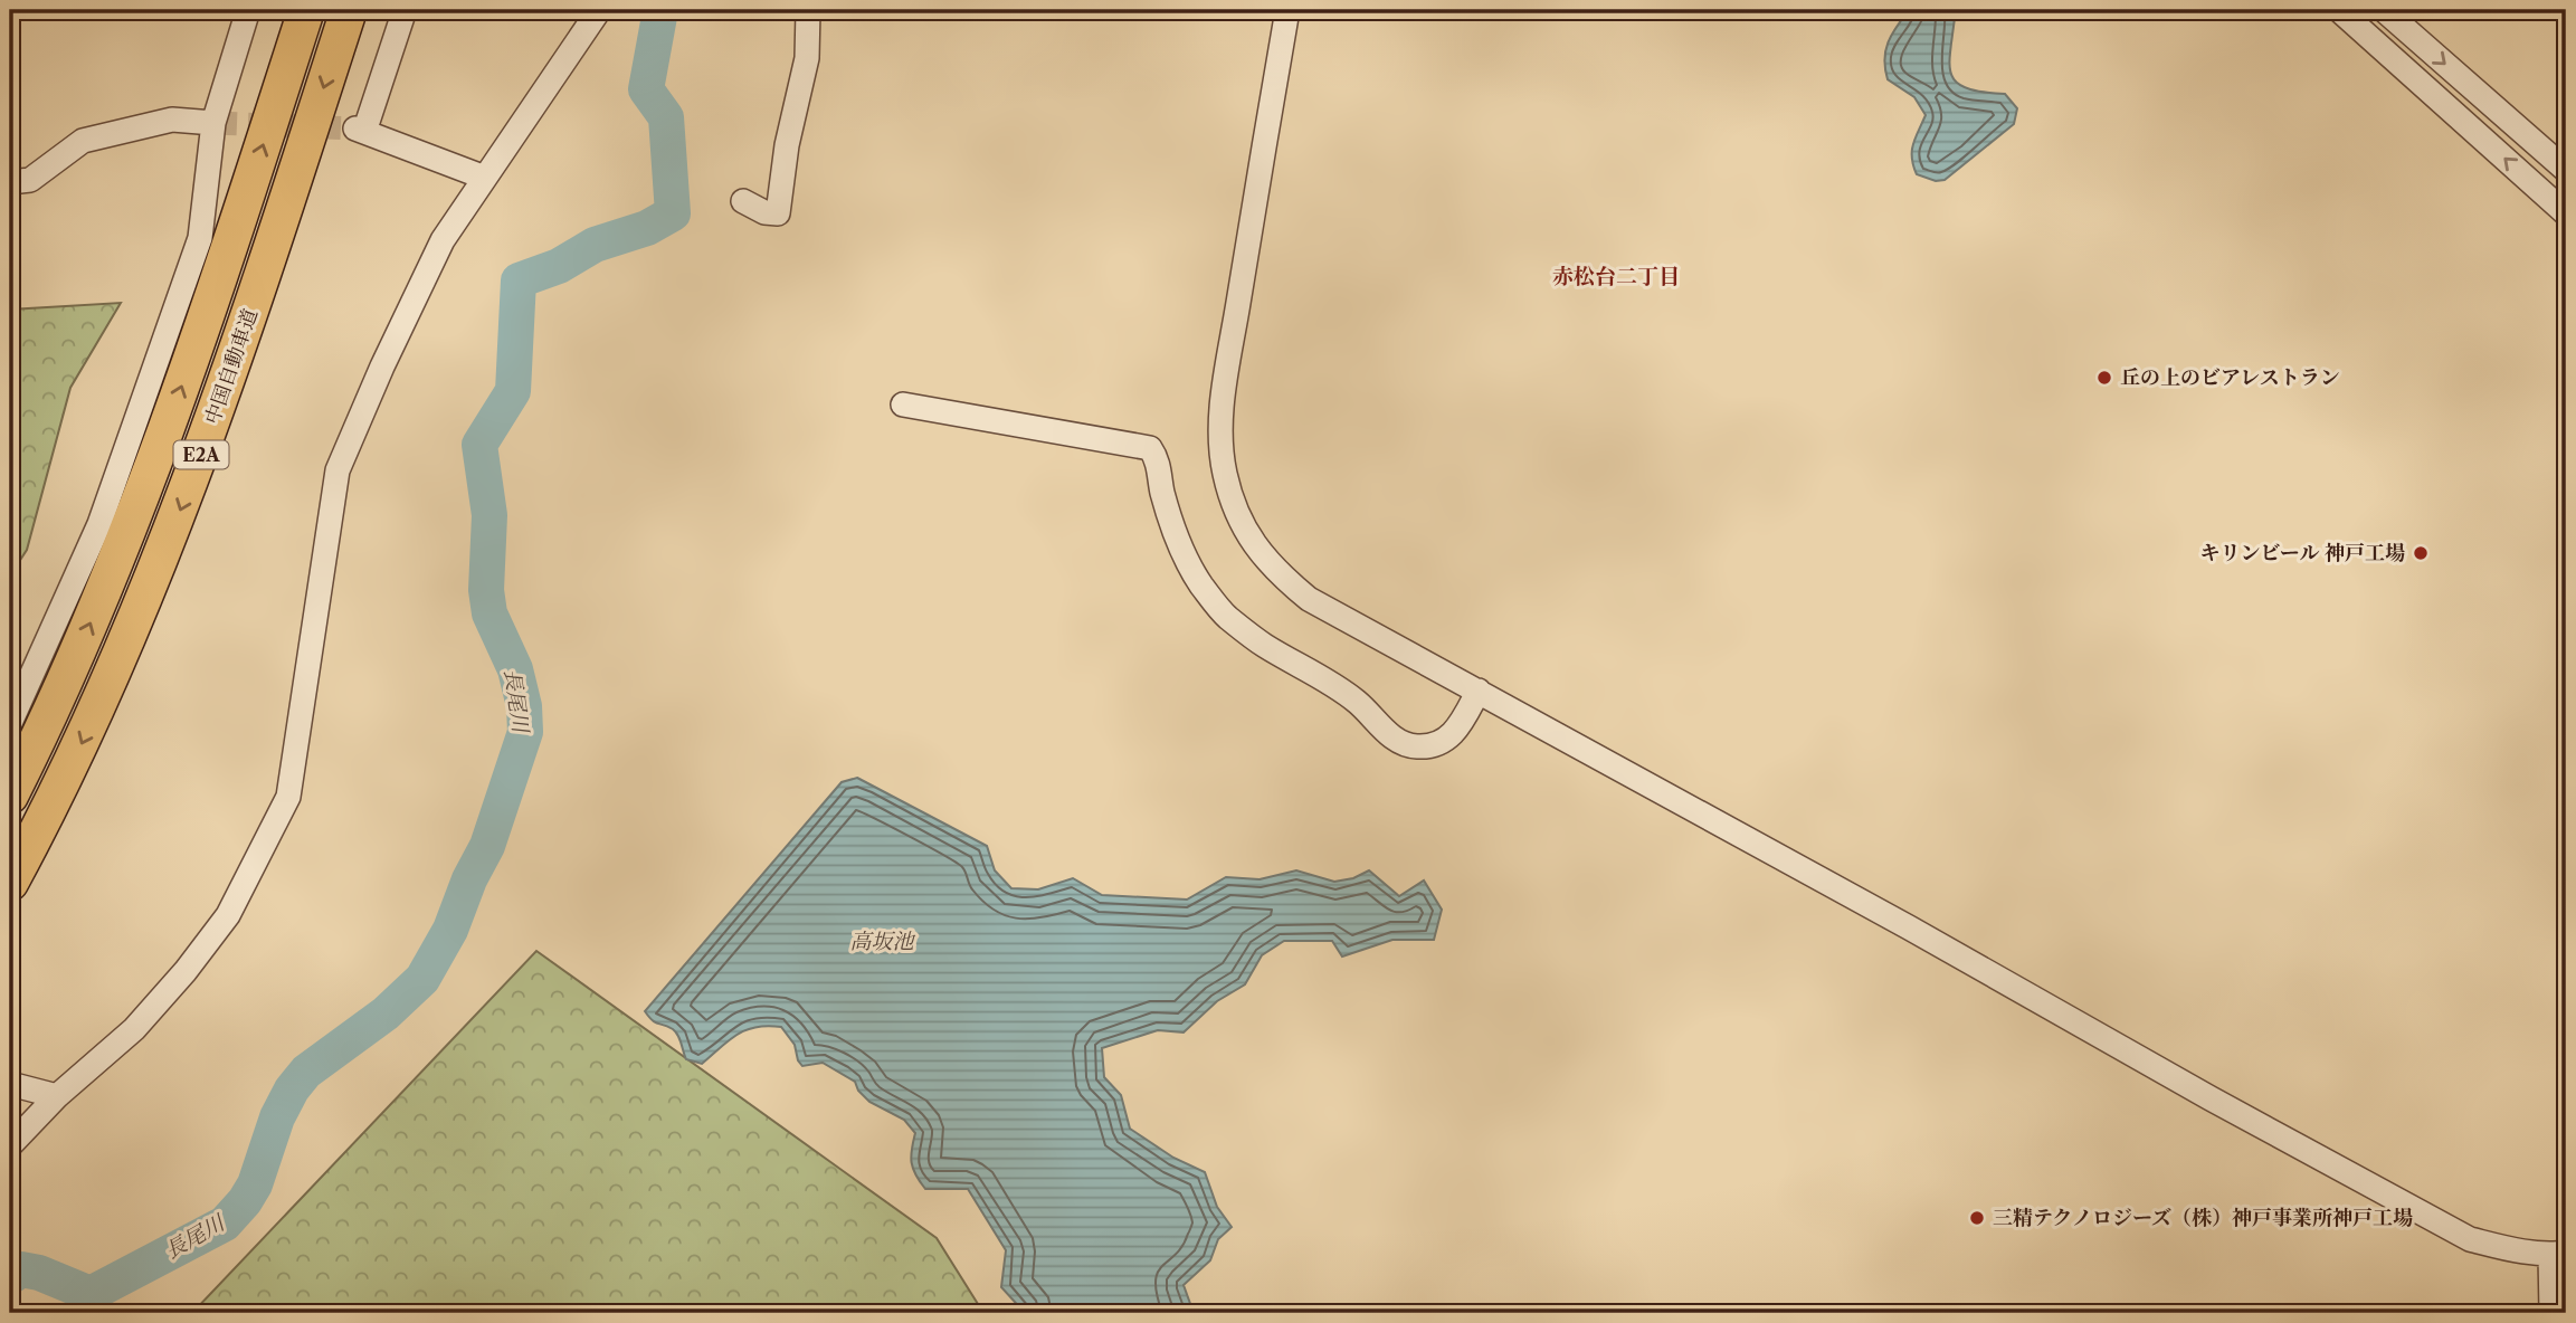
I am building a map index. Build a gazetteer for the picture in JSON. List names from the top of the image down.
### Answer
{
  "streets": {
    "highway": ["中国自動車道", "E2A"]
  },
  "districts": ["赤松台二丁目"],
  "water": ["長尾川", "高坂池"],
  "places": ["丘の上のビアレストラン", "キリンビール 神戸工場", "三精テクノロジーズ（株）神戸事業所神戸工場"]
}
